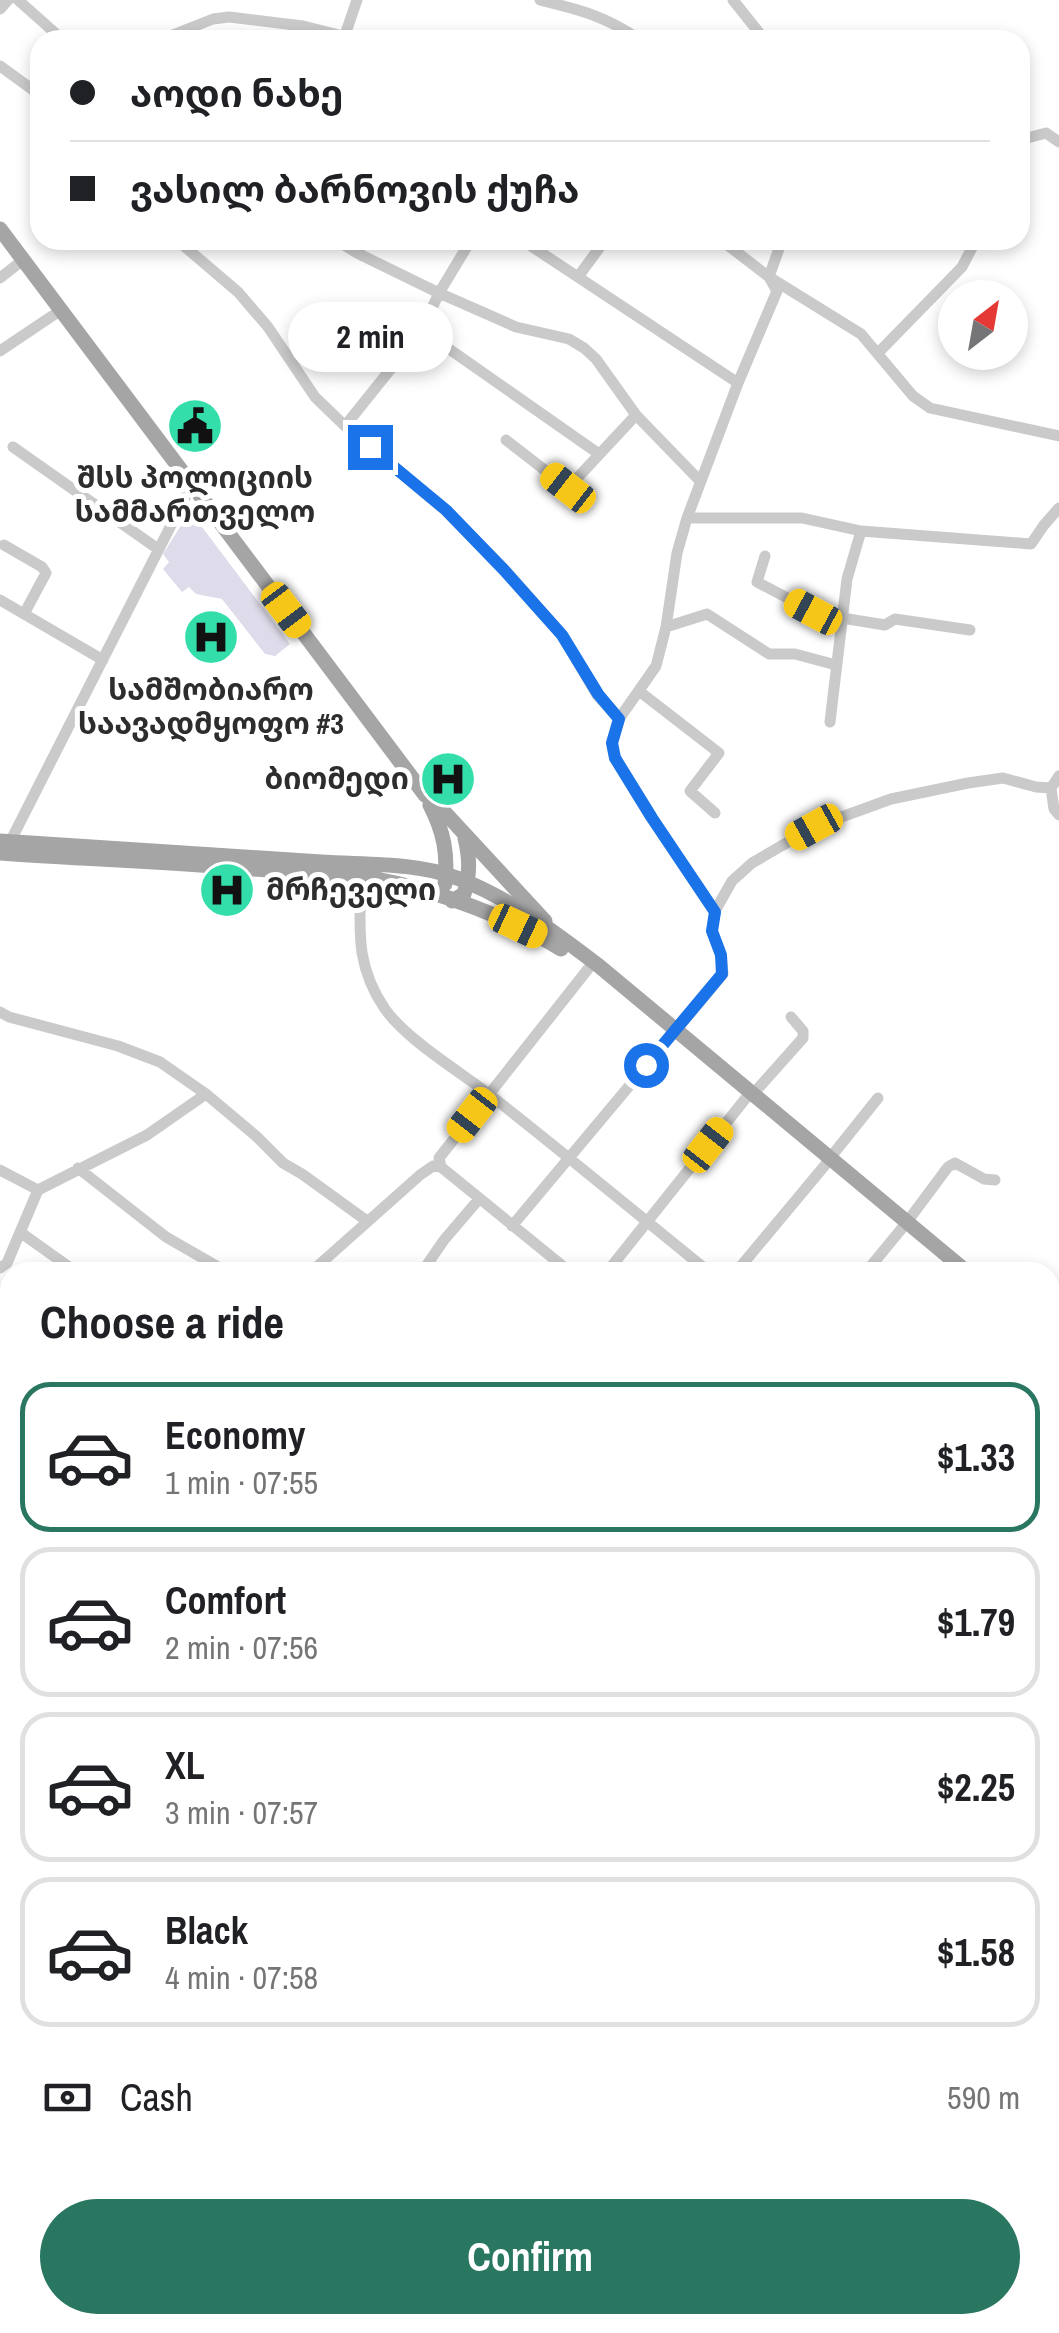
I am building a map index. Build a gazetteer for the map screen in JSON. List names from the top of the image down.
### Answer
{
  "places": {
    "public building": ["შსს პოლიციის სამმართველო"],
    "hospital": ["სამშობიარო საავადმყოფო #3", "ბიომედი", "მრჩეველი"]
  },
  "north": "top right",
  "page": {
    "banner": ["აოდი ნახე", "ვასილ ბარნოვის ქუჩა"],
    "bubble": "2 min",
    "heading": "Choose a ride",
    "list": [
      {
        "name": "Economy",
        "note": "1 min · 07:55",
        "value": "$1.33"
      },
      {
        "name": "Comfort",
        "note": "2 min · 07:56",
        "value": "$1.79"
      },
      {
        "name": "XL",
        "note": "3 min · 07:57",
        "value": "$2.25"
      },
      {
        "name": "Black",
        "note": "4 min · 07:58",
        "value": "$1.58"
      }
    ],
    "pay": ["Cash", "590 m"],
    "buttons": "Confirm"
  }
}
